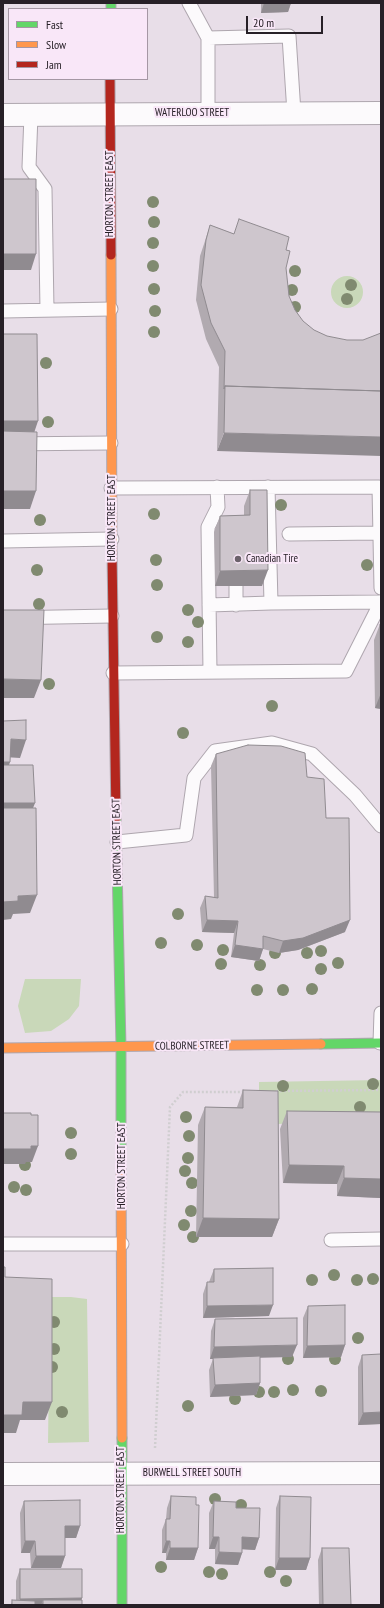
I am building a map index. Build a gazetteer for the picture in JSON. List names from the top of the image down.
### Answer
{
  "streets": {
    "main road": ["HORTON STREET EAST", "COLBORNE STREET"],
    "street": ["WATERLOO STREET", "BURWELL STREET SOUTH"]
  },
  "crossings": [
    ["WATERLOO STREET", "HORTON STREET EAST"],
    ["HORTON STREET EAST", "COLBORNE STREET"],
    ["HORTON STREET EAST", "BURWELL STREET SOUTH"]
  ],
  "places": ["Canadian Tire"],
  "legend": ["Fast", "Slow", "Jam"],
  "scale_bar": "20 m"
}
